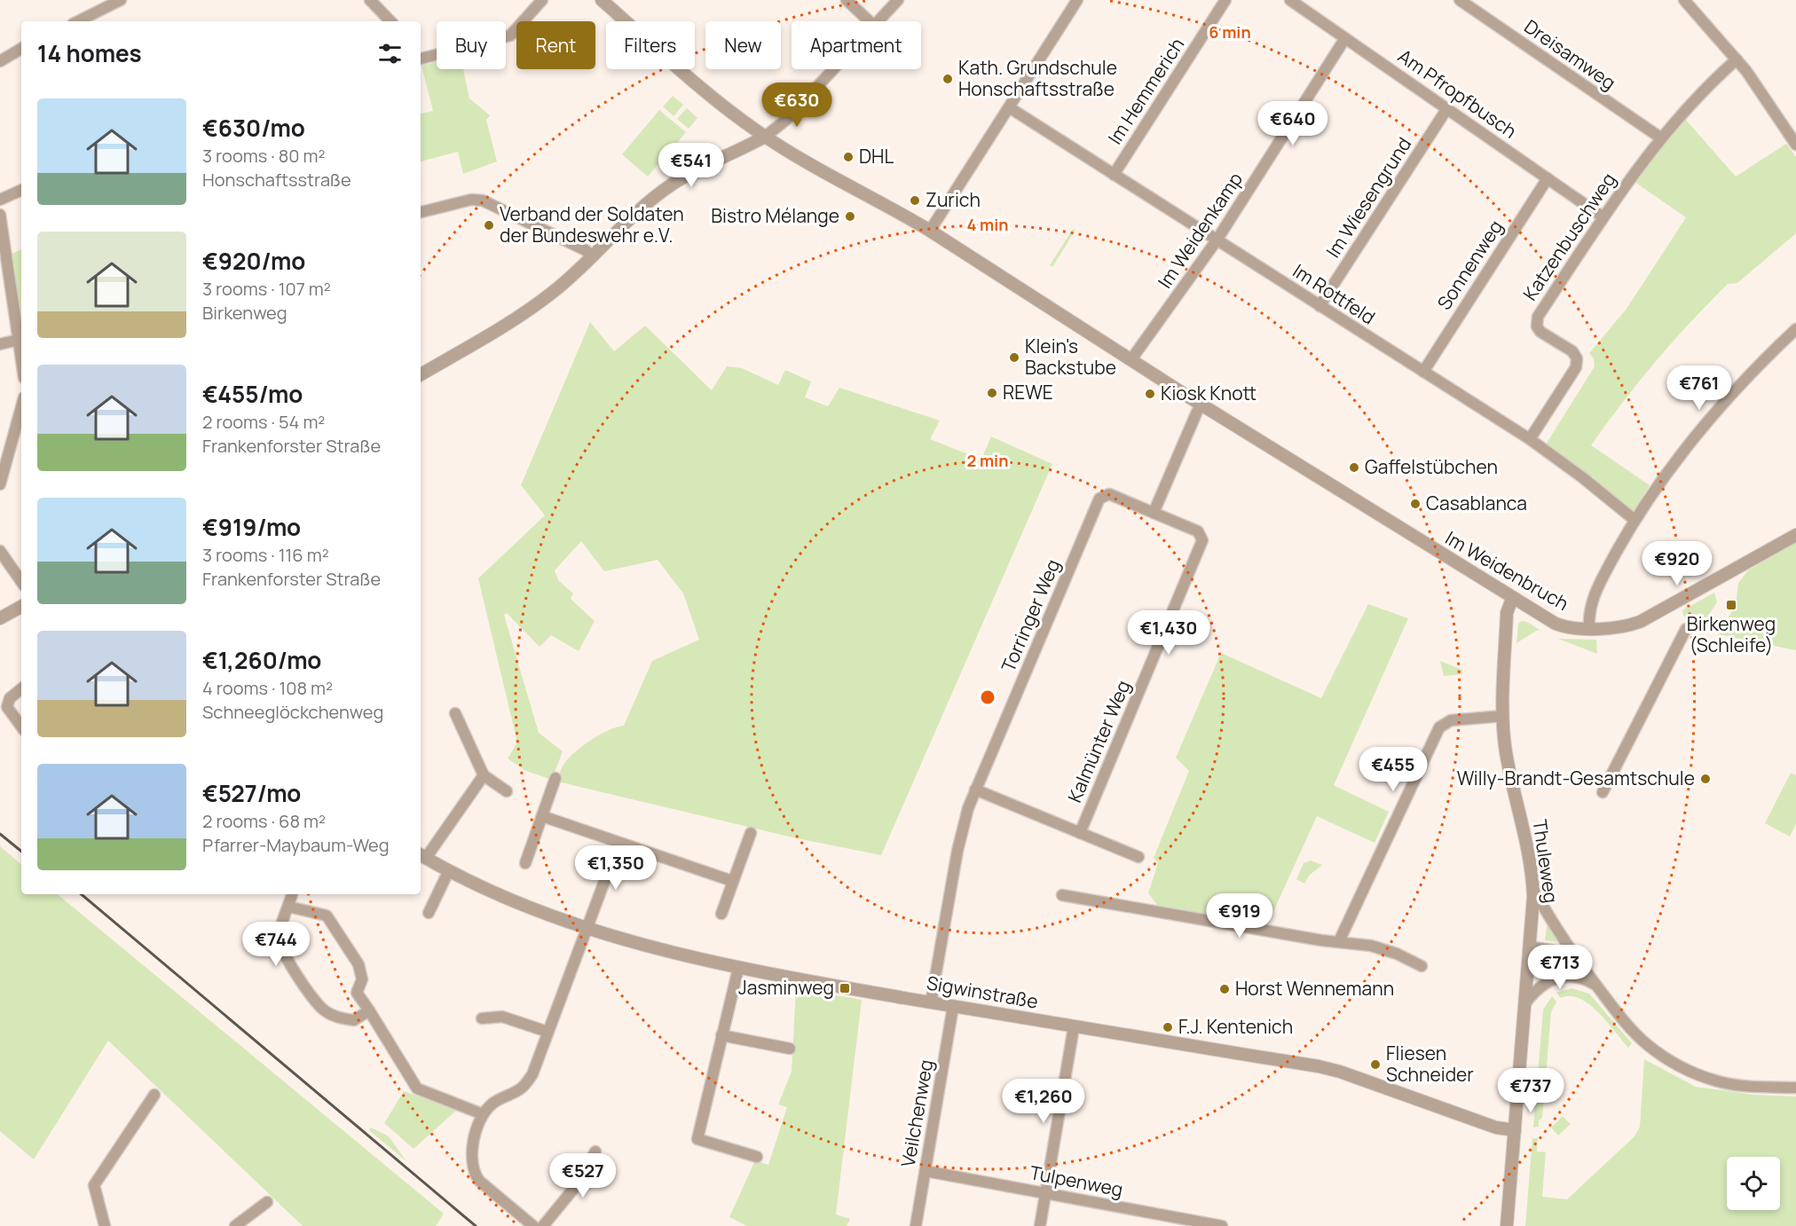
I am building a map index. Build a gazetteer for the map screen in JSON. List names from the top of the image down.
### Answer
{
  "streets": {
    "street": [
      "Dreisamweg",
      "Im Hemmerich",
      "Am Pfropfbusch",
      "Im Wiesengrund",
      "Im Weidenkamp",
      "Katzenbuschweg",
      "Sonnenweg",
      "Im Rottfeld",
      "Im Weidenbruch",
      "Torringer Weg",
      "Kalmünter Weg",
      "Thuleweg",
      "Sigwinstraße",
      "Veilchenweg",
      "Tulpenweg"
    ]
  },
  "crossings": [
    ["Dreisamweg", "Katzenbuschweg"],
    ["Im Hemmerich", "Im Rottfeld"],
    ["Am Pfropfbusch", "Im Wiesengrund"],
    ["Am Pfropfbusch", "Im Weidenkamp"],
    ["Am Pfropfbusch", "Katzenbuschweg"],
    ["Am Pfropfbusch", "Sonnenweg"],
    ["Im Wiesengrund", "Im Rottfeld"],
    ["Im Weidenkamp", "Im Rottfeld"],
    ["Im Weidenkamp", "Im Weidenbruch"],
    ["Katzenbuschweg", "Im Rottfeld"],
    ["Sonnenweg", "Im Rottfeld"],
    ["Im Weidenbruch", "Thuleweg"],
    ["Torringer Weg", "Kalmünter Weg"],
    ["Torringer Weg", "Sigwinstraße"],
    ["Thuleweg", "Sigwinstraße"],
    ["Sigwinstraße", "Veilchenweg"],
    ["Veilchenweg", "Tulpenweg"]
  ],
  "places": {
    "other": [
      "Kath. Grundschule Honschaftsstraße",
      "DHL",
      "Zurich",
      "Bistro Mélange",
      "Verband der Soldaten der Bundeswehr e.V.",
      "Klein's Backstube",
      "REWE",
      "Kiosk Knott",
      "Gaffelstübchen",
      "Casablanca",
      "Willy-Brandt-Gesamtschule",
      "Horst Wennemann",
      "F.J. Kentenich",
      "Fliesen Schneider"
    ],
    "transit": ["Birkenweg (Schleife)", "Jasminweg"]
  },
  "page": {
    "chip": [
      "Buy",
      "Rent",
      "Filters",
      "New",
      "Apartment"
    ],
    "heading": "14 homes",
    "price": [
      "€630",
      "€640",
      "€541",
      "€761",
      "€920",
      "€1,430",
      "€455",
      "€1,350",
      "€919",
      "€744",
      "€713",
      "€737",
      "€1,260",
      "€527"
    ],
    "list": [
      {
        "name": "€630/mo",
        "note": "3 rooms · 80 m² · Honschaftsstraße"
      },
      {
        "name": "€920/mo",
        "note": "3 rooms · 107 m² · Birkenweg"
      },
      {
        "name": "€455/mo",
        "note": "2 rooms · 54 m² · Frankenforster Straße"
      },
      {
        "name": "€919/mo",
        "note": "3 rooms · 116 m² · Frankenforster Straße"
      },
      {
        "name": "€1,260/mo",
        "note": "4 rooms · 108 m² · Schneeglöckchenweg"
      },
      {
        "name": "€527/mo",
        "note": "2 rooms · 68 m² · Pfarrer-Maybaum-Weg"
      }
    ]
  },
  "rings": ["6 min", "4 min", "2 min"]
}
